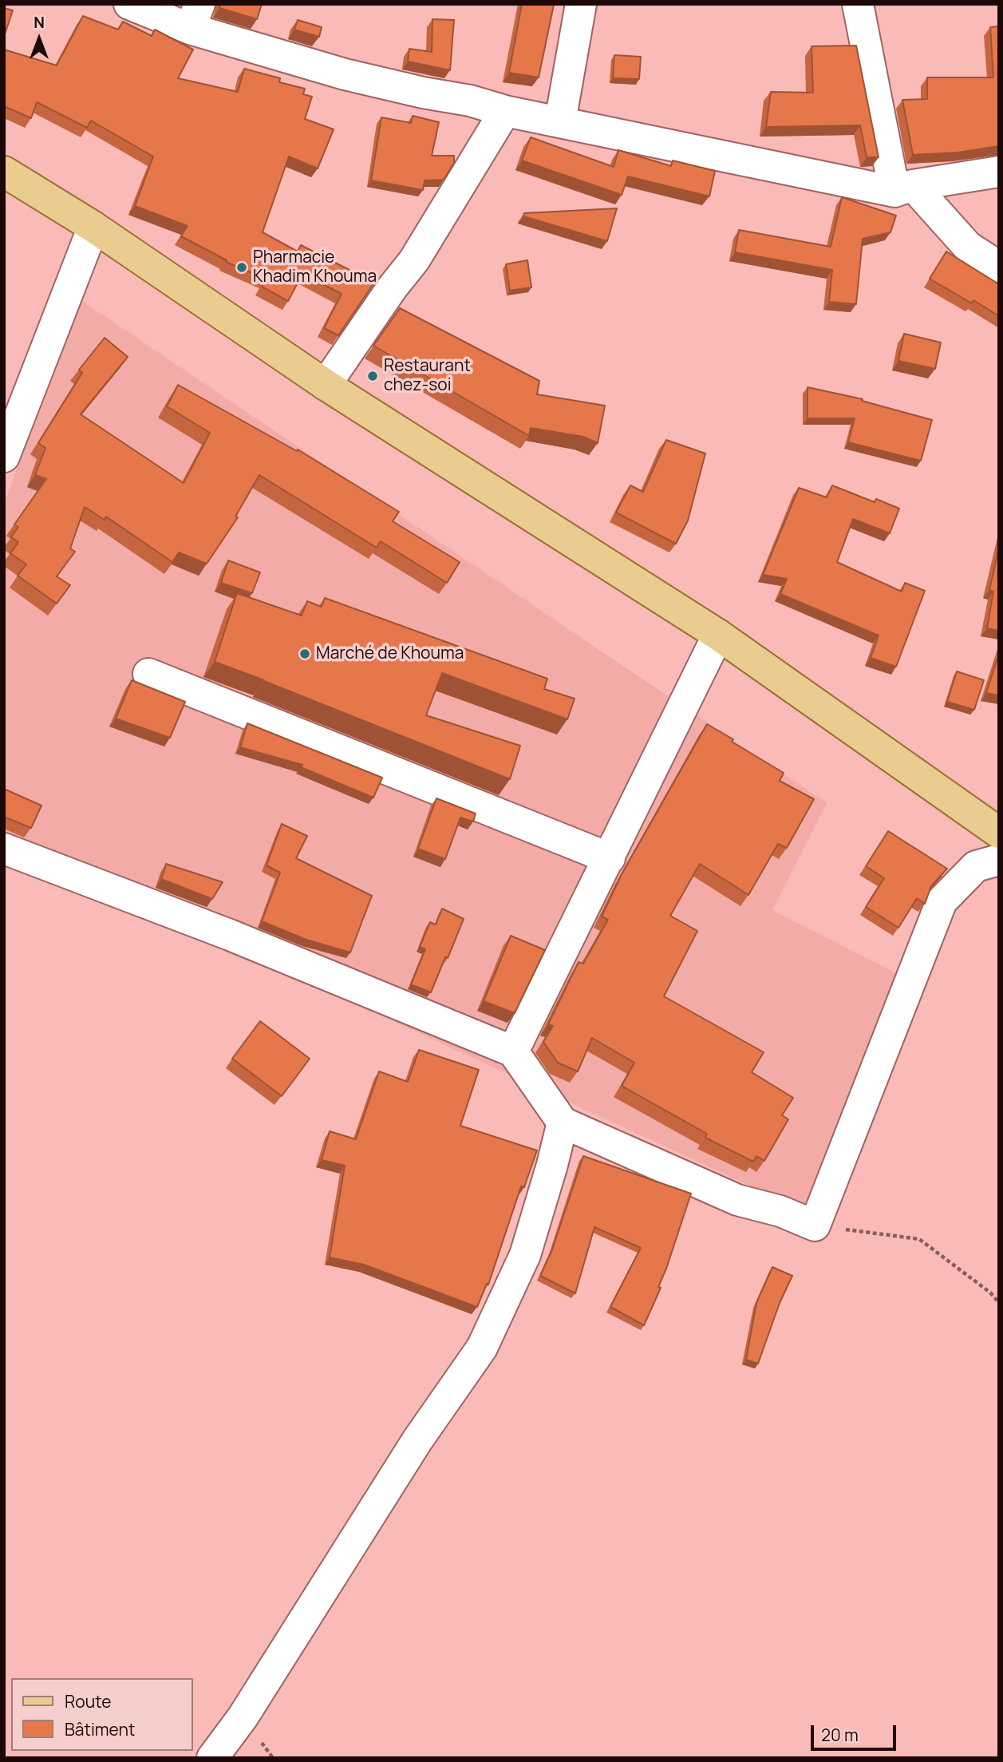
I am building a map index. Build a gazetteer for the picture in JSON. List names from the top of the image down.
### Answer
{
  "places": ["Pharmacie Khadim Khouma", "Restaurant chez-soi", "Marché de Khouma"],
  "legend": ["Route", "Bâtiment"],
  "scale_bar": "20 m",
  "north": "top"
}
